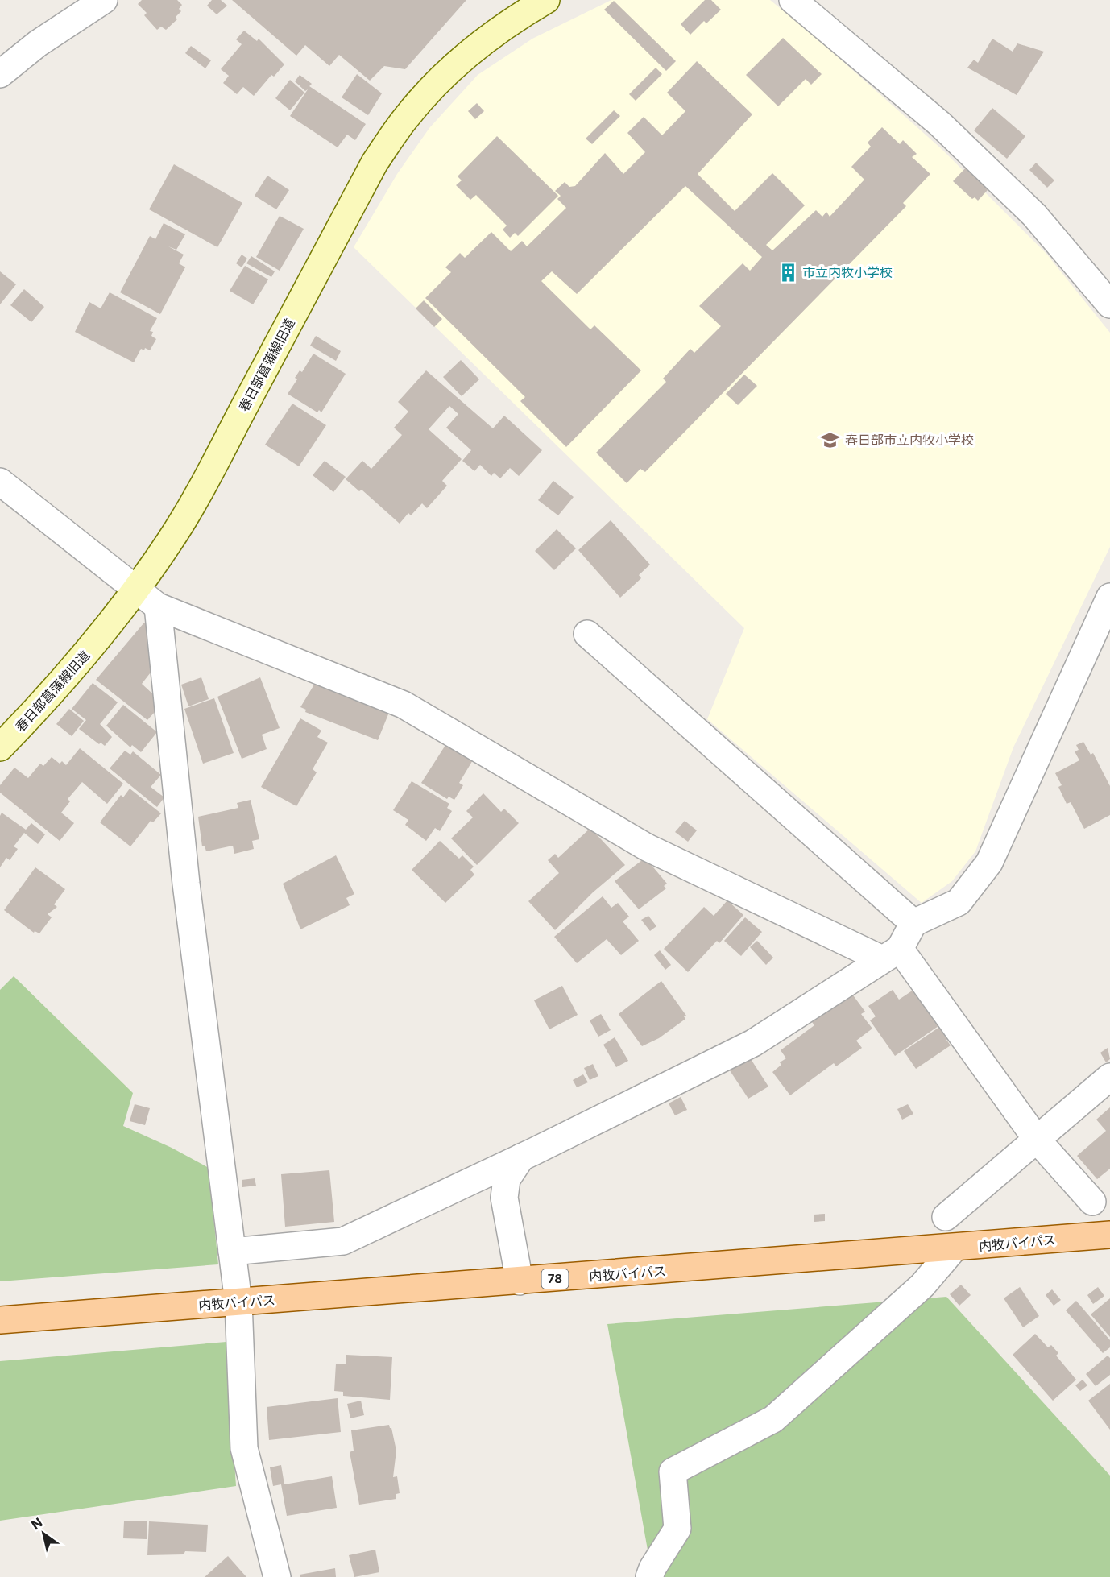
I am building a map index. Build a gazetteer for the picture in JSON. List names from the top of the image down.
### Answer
{
  "streets": {
    "main road": ["内牧バイパス", "78"],
    "street": ["春日部菖蒲線旧道"]
  },
  "places": {
    "building": ["市立内牧小学校"],
    "school or university": ["春日部市立内牧小学校"]
  },
  "north": "top left"
}
